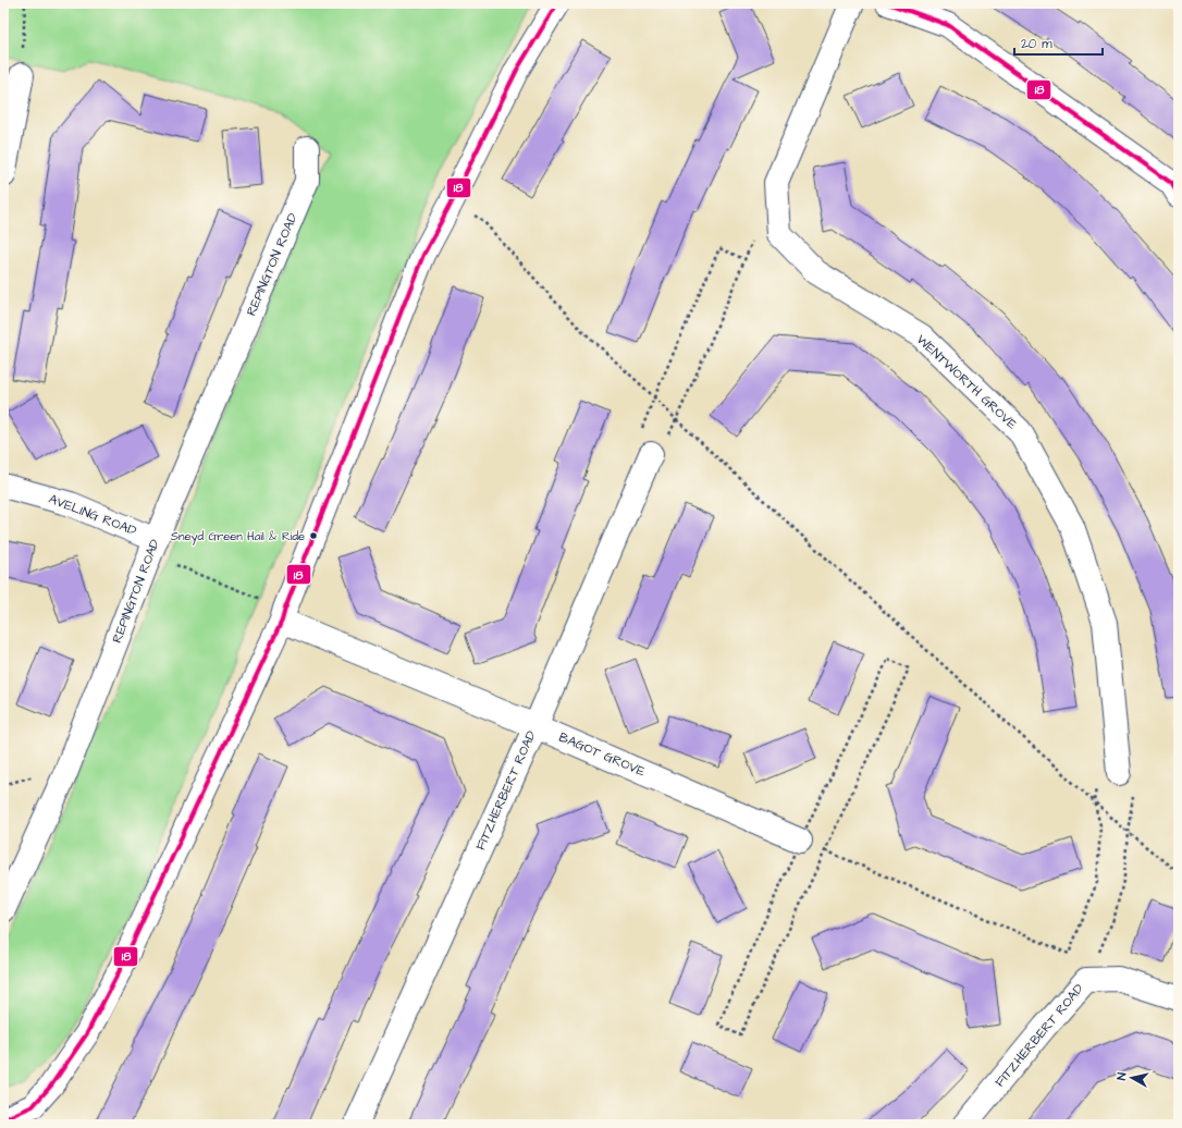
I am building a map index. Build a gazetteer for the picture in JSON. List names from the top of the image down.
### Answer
{
  "streets": {
    "street": [
      "REPINGTON ROAD",
      "WENTWORTH GROVE",
      "AVELING ROAD",
      "BAGOT GROVE",
      "FITZHERBERT ROAD"
    ]
  },
  "crossings": [
    ["REPINGTON ROAD", "AVELING ROAD"],
    ["BAGOT GROVE", "FITZHERBERT ROAD"]
  ],
  "places": ["Sneyd Green Hail & Ride"],
  "lines": ["transit line 18"],
  "scale_bar": "20 m",
  "north": "left"
}
